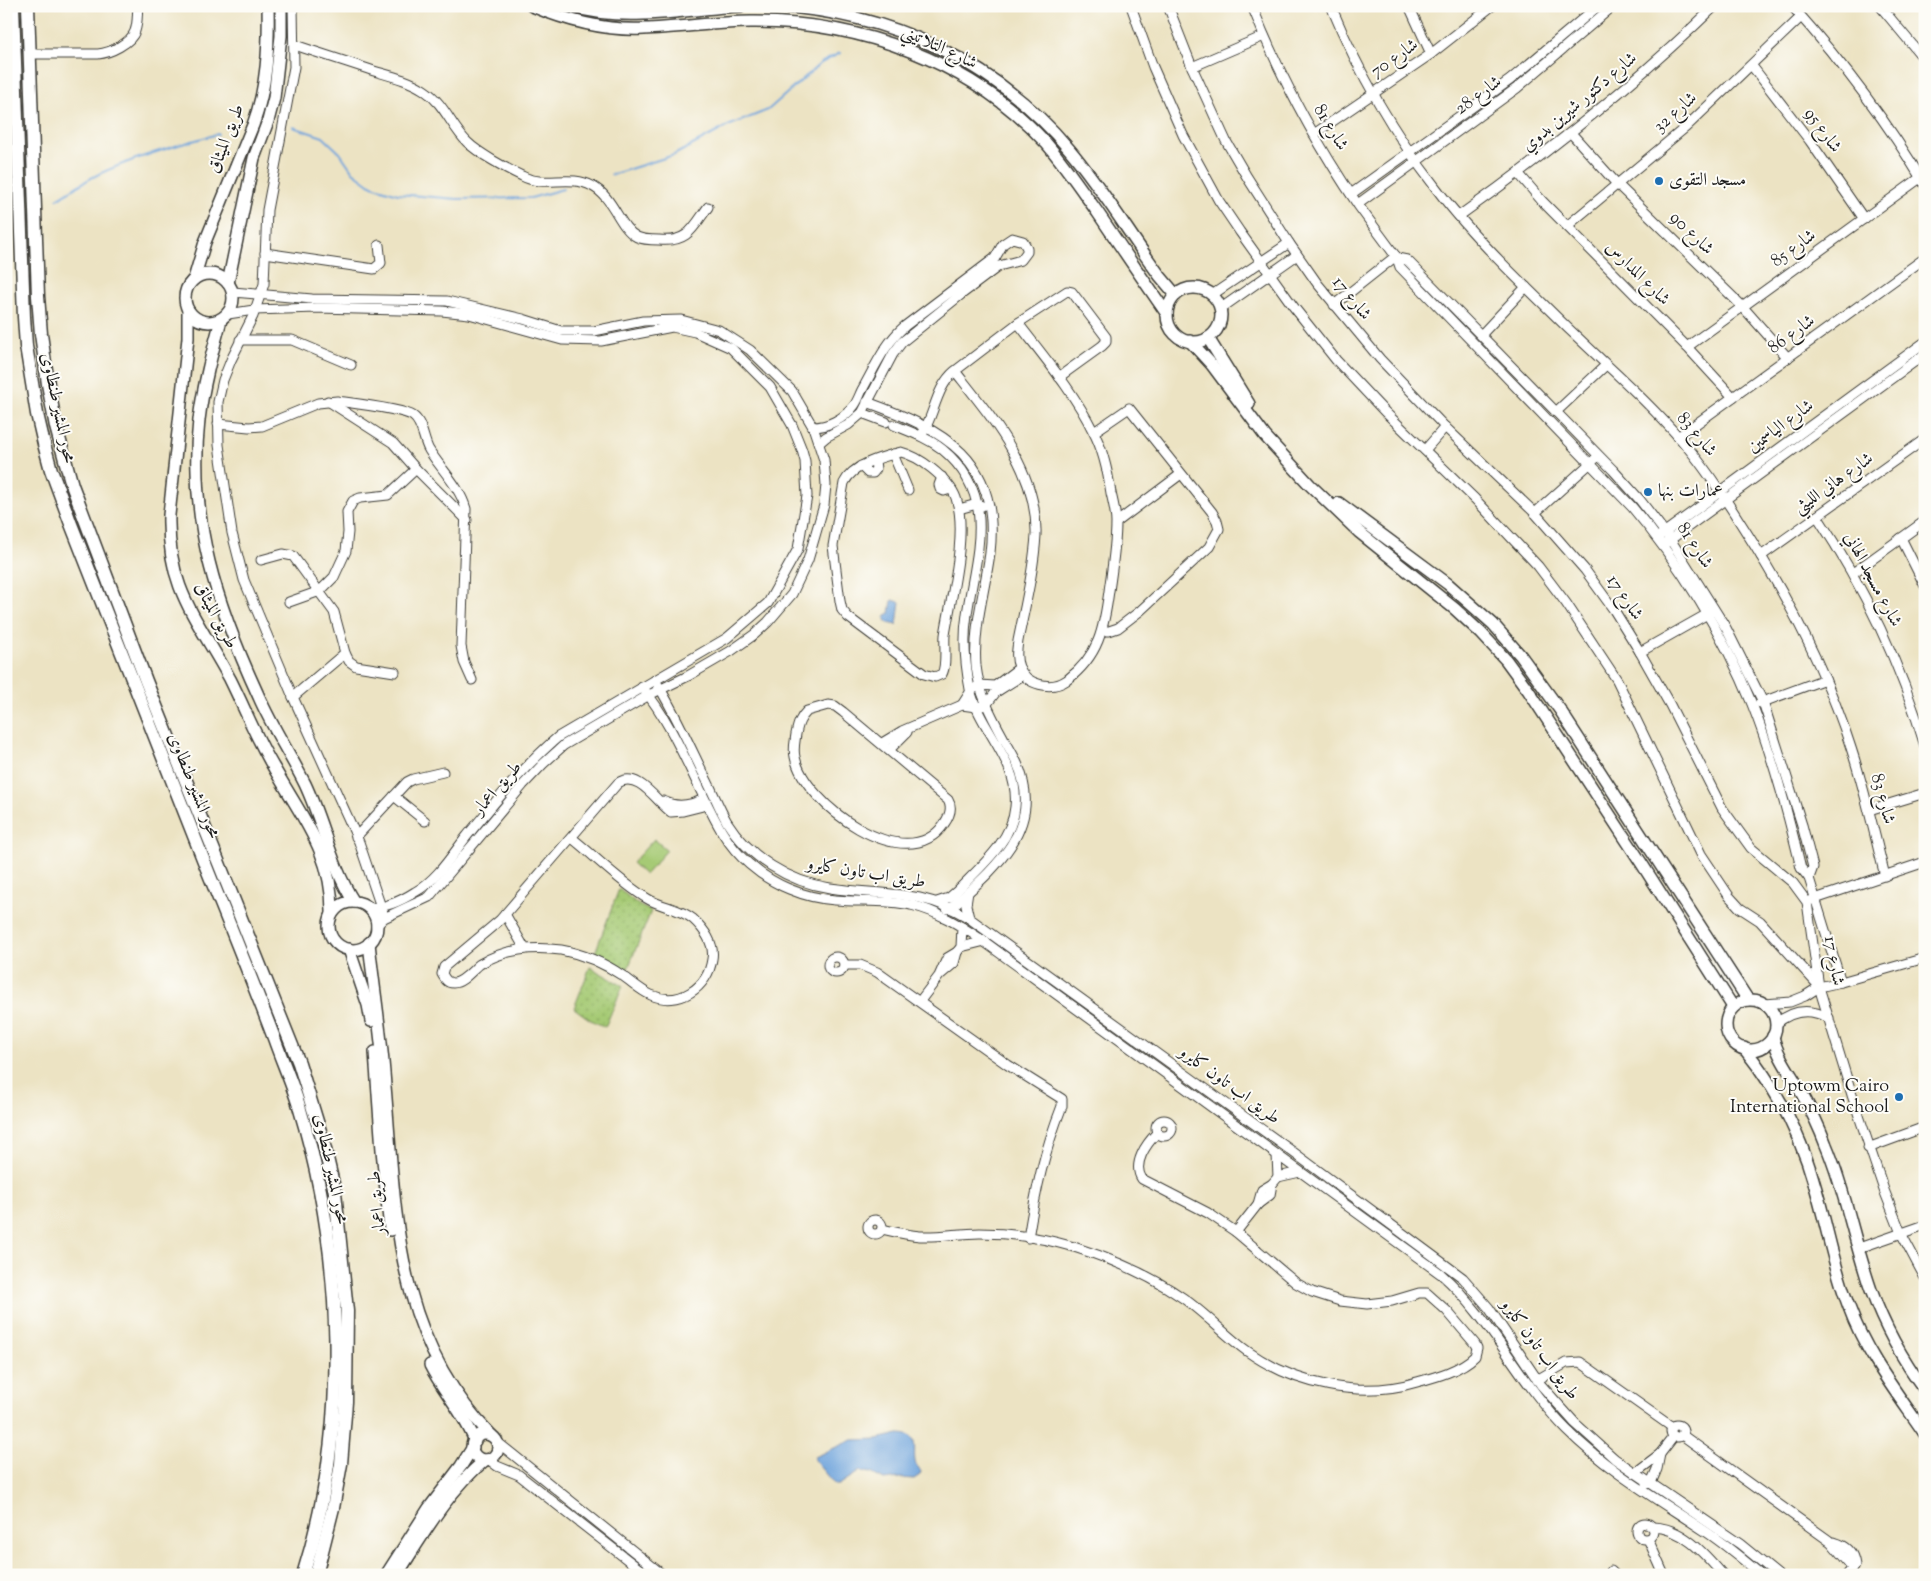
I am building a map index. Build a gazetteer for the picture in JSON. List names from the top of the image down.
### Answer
{
  "streets": {
    "highway": ["محور المشير طنطاوى"],
    "main road": ["شارع التلاتيني", "طريق الميثاق", "طريق اعمار"],
    "street": [
      "شارع 70",
      "شارع 28",
      "شارع دكتور شيرين بدوي",
      "شارع 32",
      "شارع 81",
      "شارع 95",
      "شارع 90",
      "شارع 85",
      "شارع المدارس",
      "شارع 17",
      "شارع 86",
      "شارع الياسمين",
      "شارع 83",
      "شارع هاني الليثي",
      "شارع مسجد الهاني",
      "طريق اب تاون كايرو"
    ]
  },
  "crossings": [
    ["شارع 70", "شارع 81"],
    ["شارع 70", "شارع 83"],
    ["شارع 28", "شارع 81"],
    ["شارع 28", "شارع 83"],
    ["شارع دكتور شيرين بدوي", "شارع 90"],
    ["شارع دكتور شيرين بدوي", "شارع المدارس"],
    ["شارع دكتور شيرين بدوي", "شارع 83"],
    ["شارع 32", "شارع 95"],
    ["شارع 32", "شارع 90"],
    ["شارع 32", "شارع المدارس"],
    ["شارع 81", "شارع الياسمين"],
    ["شارع 95", "شارع 85"],
    ["طريق الميثاق", "طريق اعمار"],
    ["شارع 90", "شارع 85"],
    ["شارع 90", "شارع 86"],
    ["شارع 85", "شارع المدارس"],
    ["شارع المدارس", "شارع 86"],
    ["شارع 86", "شارع 83"],
    ["شارع الياسمين", "شارع 83"],
    ["شارع 83", "شارع هاني الليثي"],
    ["شارع هاني الليثي", "شارع مسجد الهاني"],
    ["طريق اعمار", "طريق اب تاون كايرو"]
  ],
  "places": ["مسجد التقوى", "عمارات بنها", "Uptowm Cairo International School"]
}
